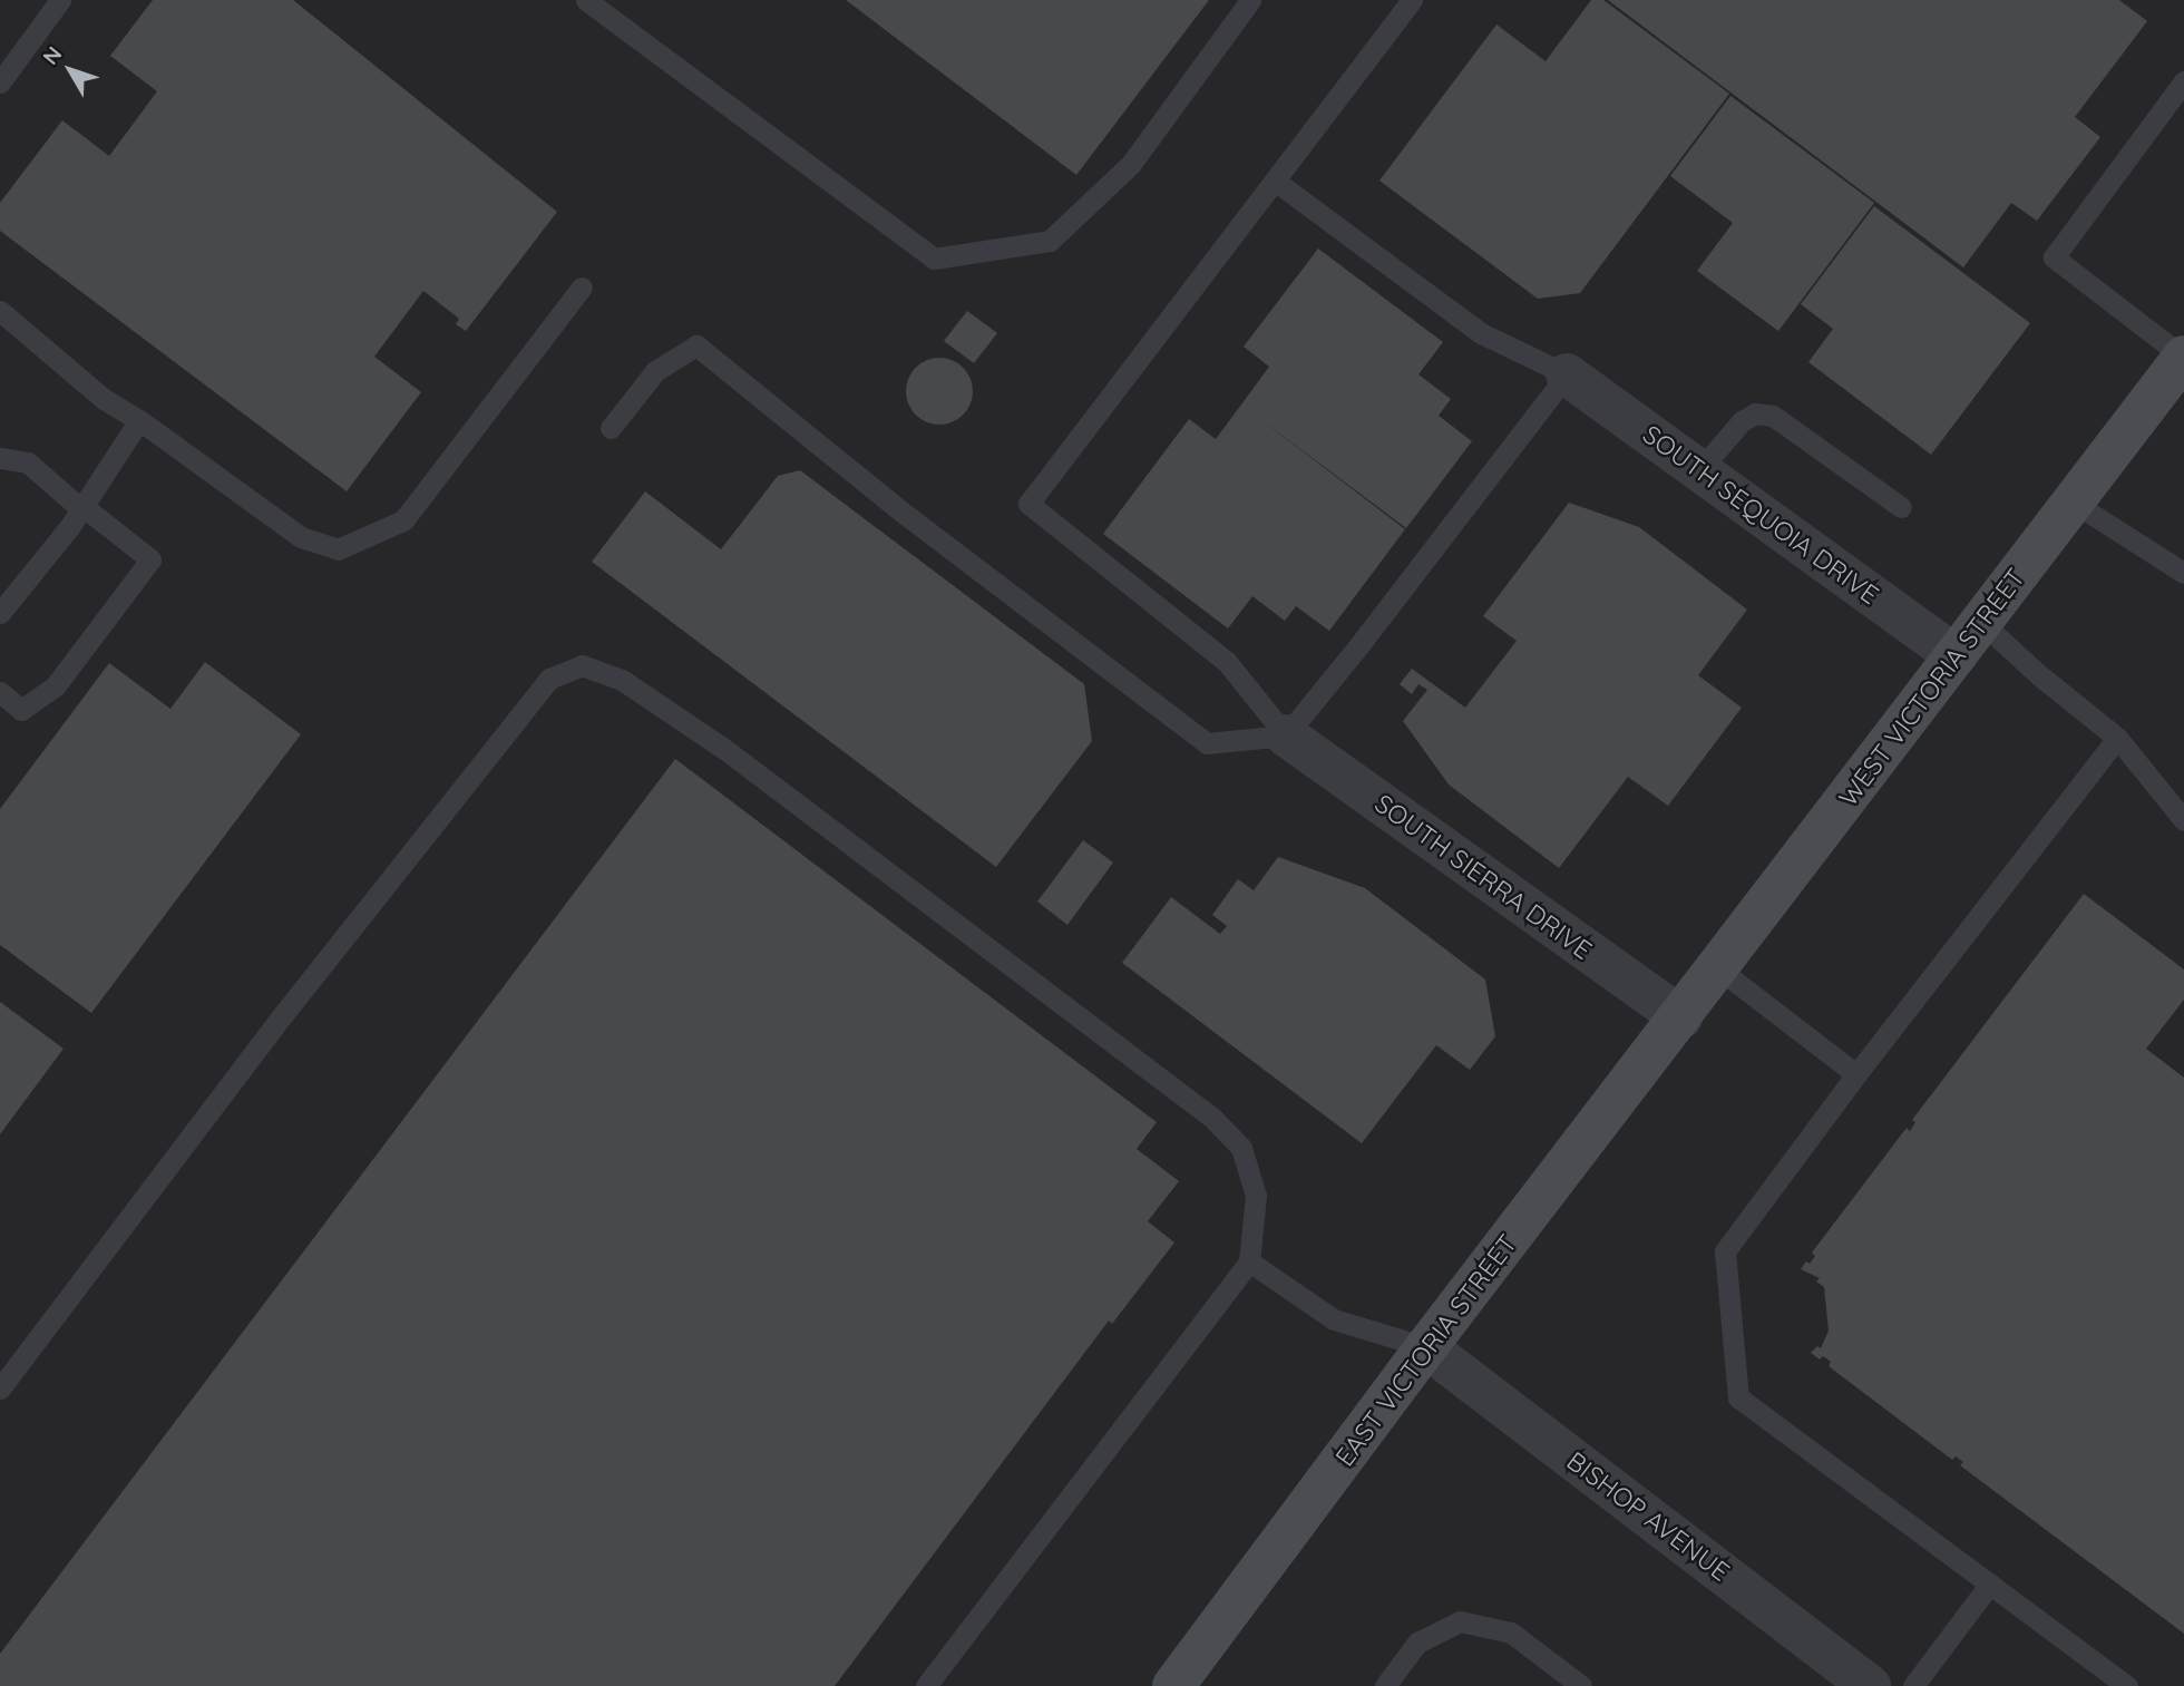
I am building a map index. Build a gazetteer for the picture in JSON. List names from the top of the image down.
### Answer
{
  "streets": {
    "main road": ["WEST VICTORIA STREET", "EAST VICTORIA STREET"],
    "street": ["SOUTH SEQUOIA DRIVE", "SOUTH SIERRA DRIVE", "BISHOP AVENUE"]
  },
  "crossings": [
    ["SOUTH SEQUOIA DRIVE", "WEST VICTORIA STREET"],
    ["WEST VICTORIA STREET", "SOUTH SIERRA DRIVE"],
    ["WEST VICTORIA STREET", "EAST VICTORIA STREET"],
    ["SOUTH SIERRA DRIVE", "EAST VICTORIA STREET"],
    ["EAST VICTORIA STREET", "BISHOP AVENUE"]
  ],
  "north": "top left"
}
